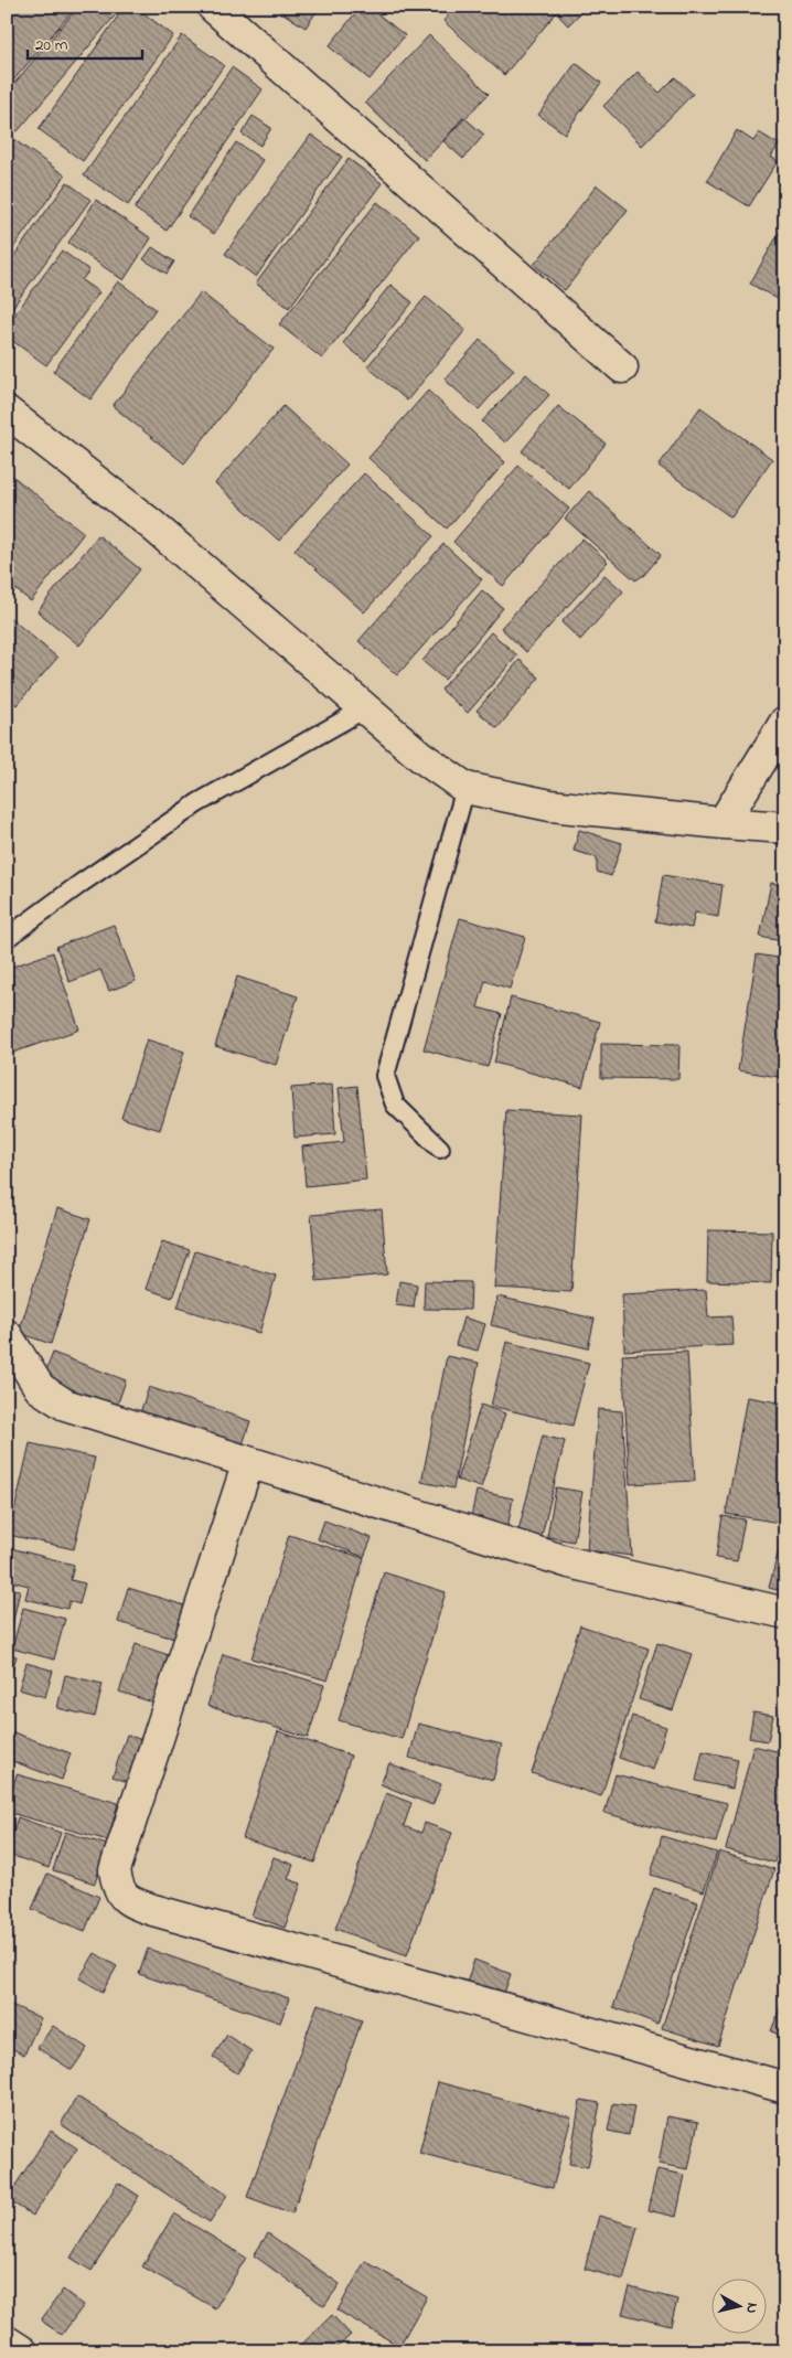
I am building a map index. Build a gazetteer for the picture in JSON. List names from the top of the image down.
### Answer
{
  "scale_bar": "20 m",
  "north": "right"
}
